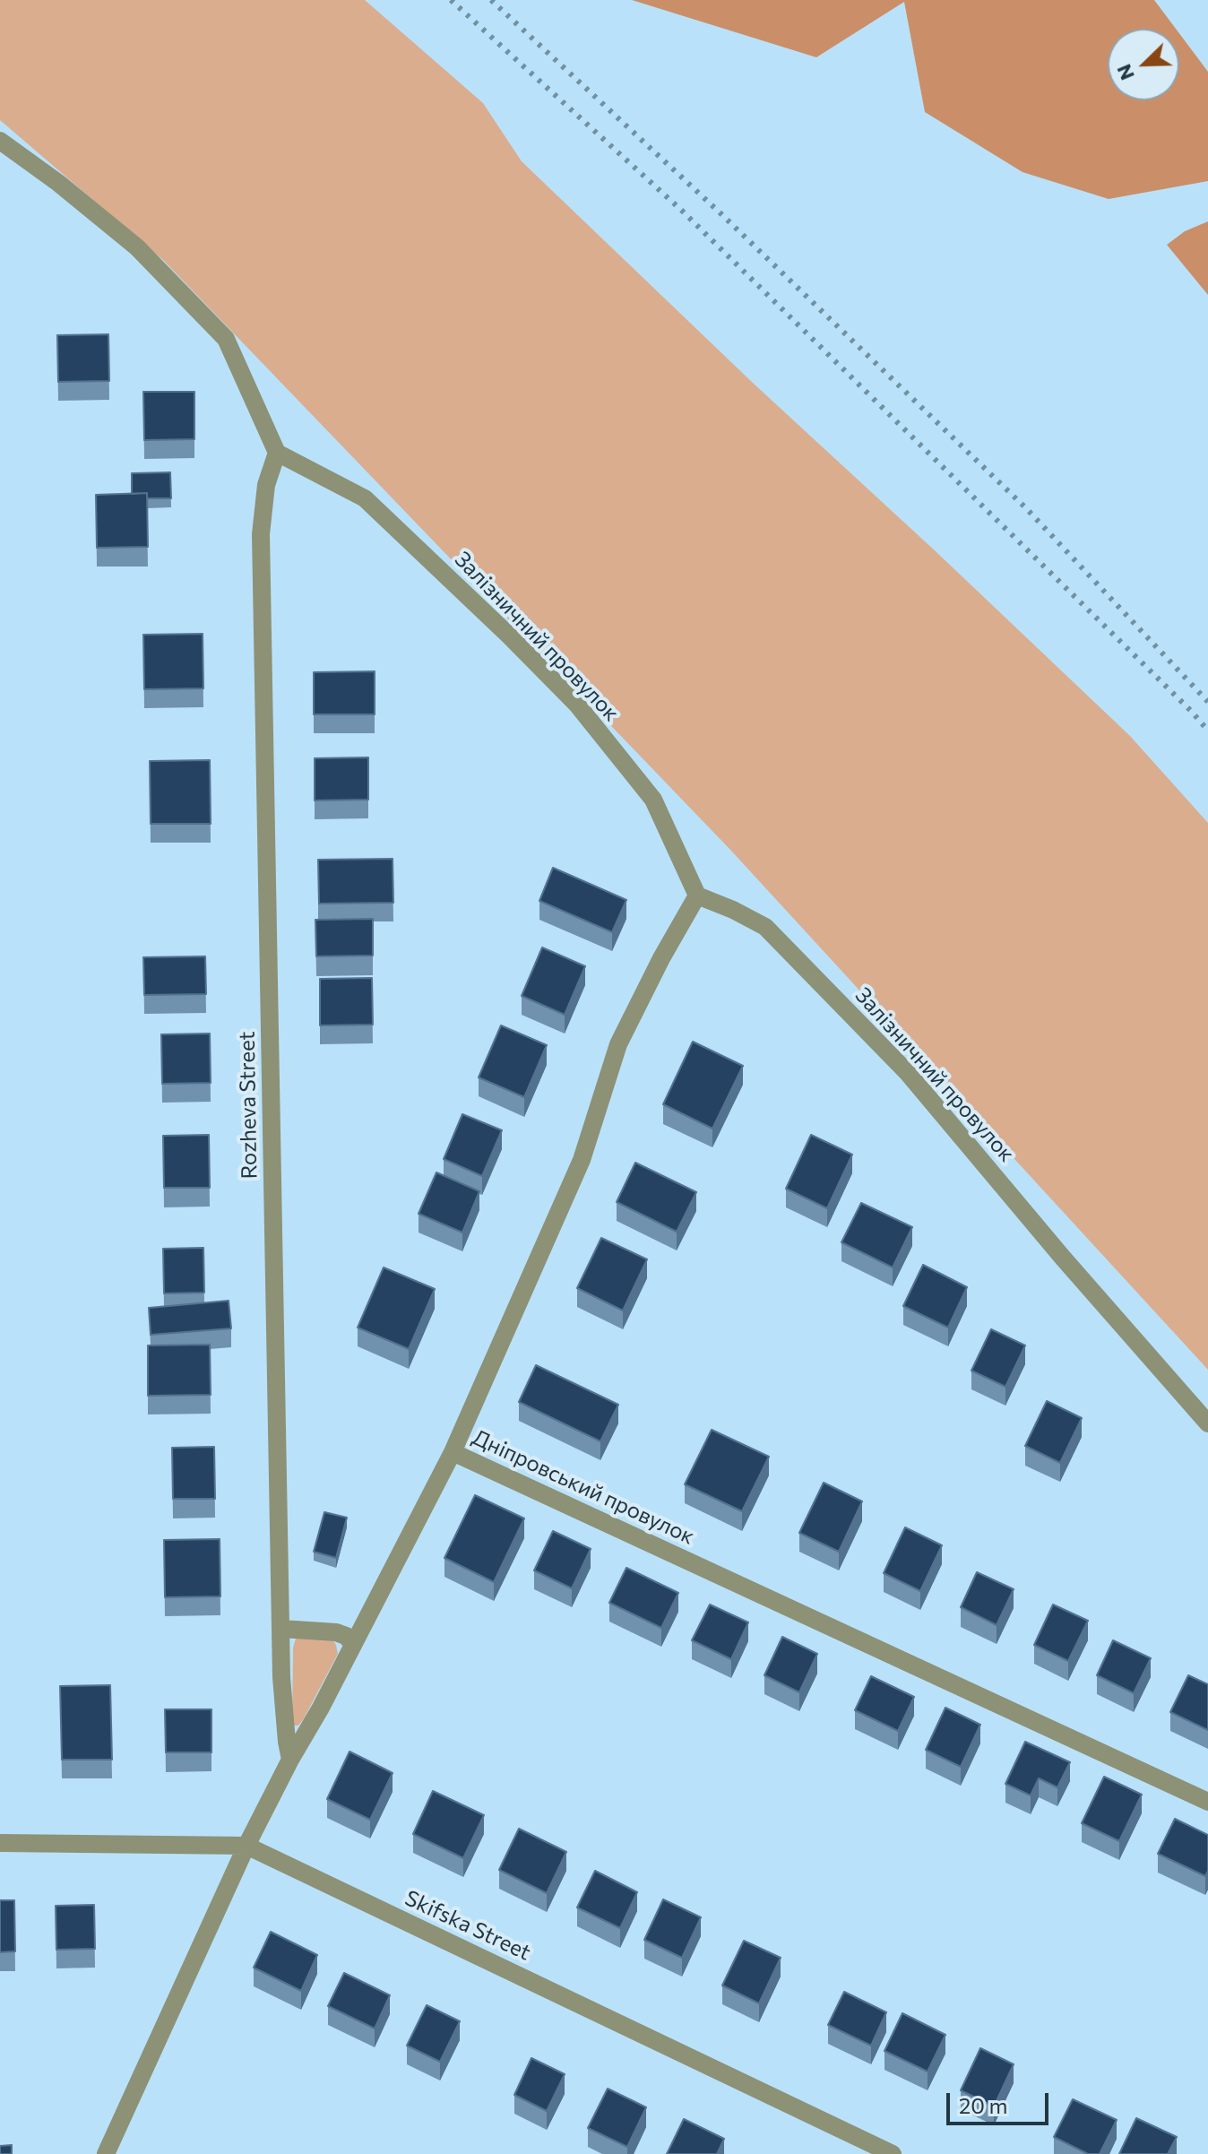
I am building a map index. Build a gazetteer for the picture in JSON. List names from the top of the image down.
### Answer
{
  "streets": {
    "street": [
      "Залізничний провулок",
      "Rozheva Street",
      "Дніпровський провулок",
      "Skifska Street"
    ]
  },
  "crossings": [
    ["Залізничний провулок", "Rozheva Street"],
    ["Залізничний провулок", "Дніпровський провулок"]
  ],
  "scale_bar": "20 m",
  "north": "bottom left"
}
